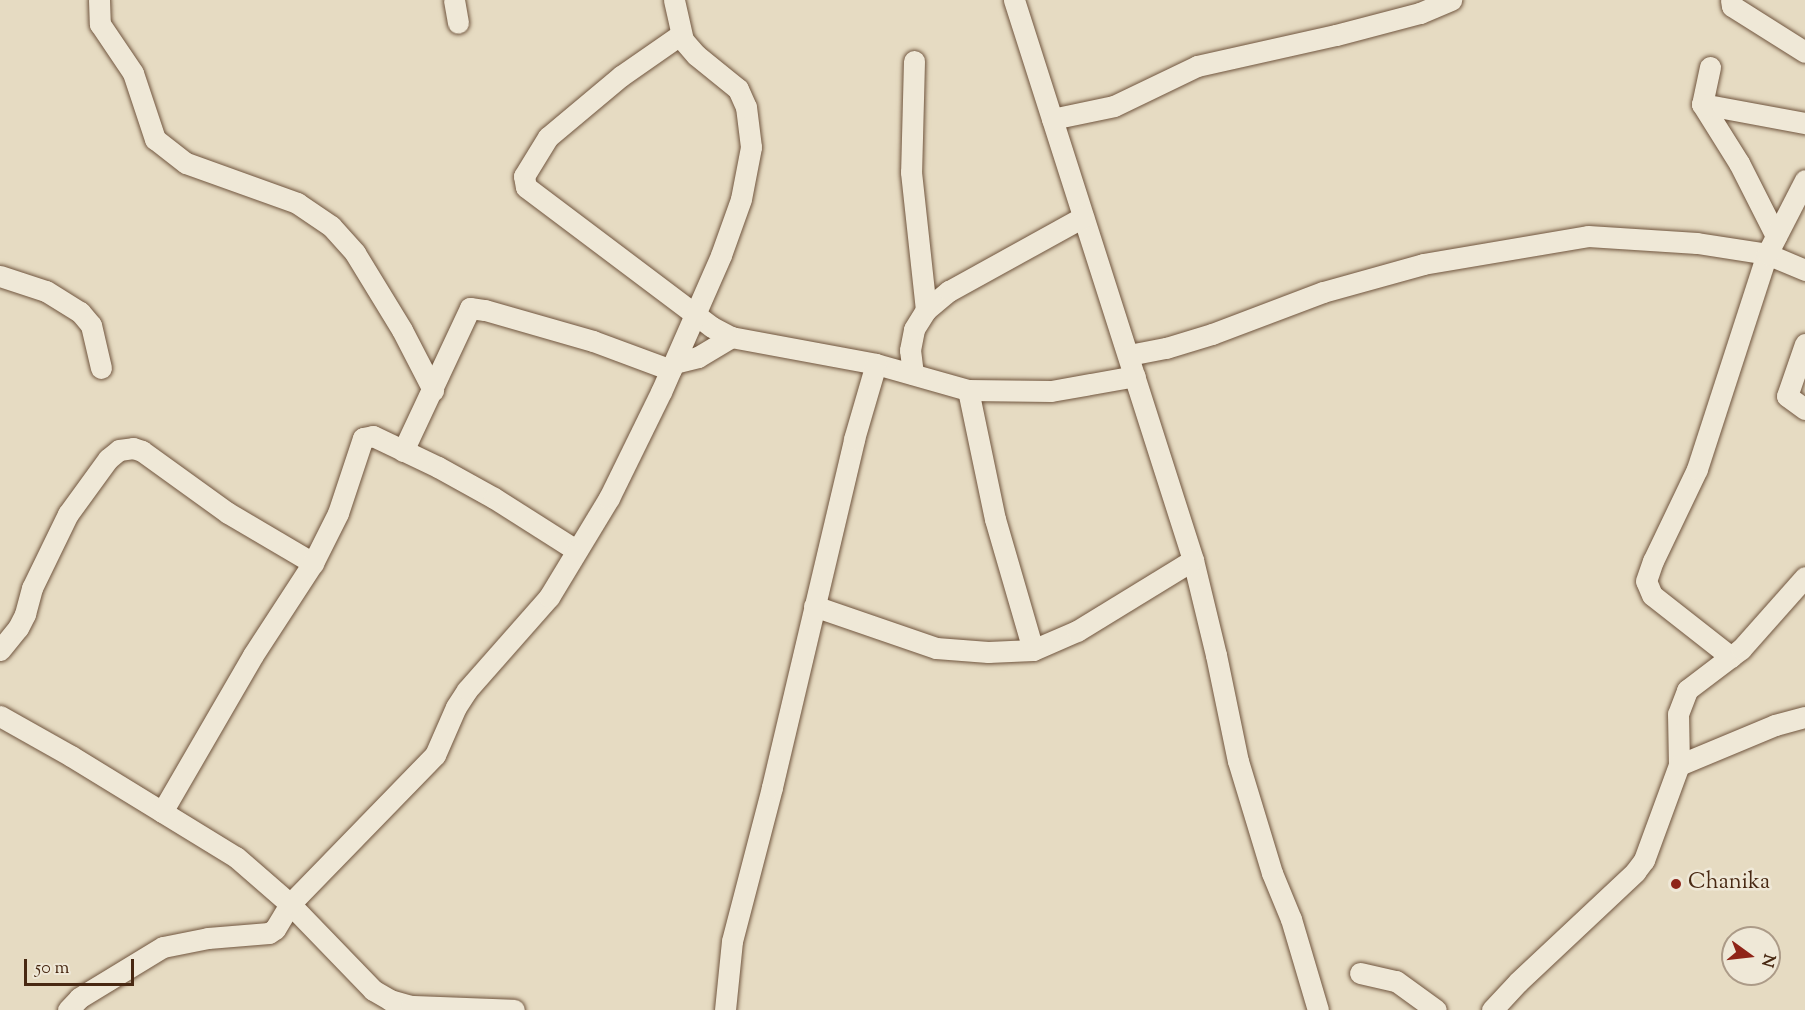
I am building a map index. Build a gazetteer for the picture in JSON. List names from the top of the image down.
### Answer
{
  "places": ["Chanika"],
  "scale_bar": "50 m",
  "north": "right"
}
